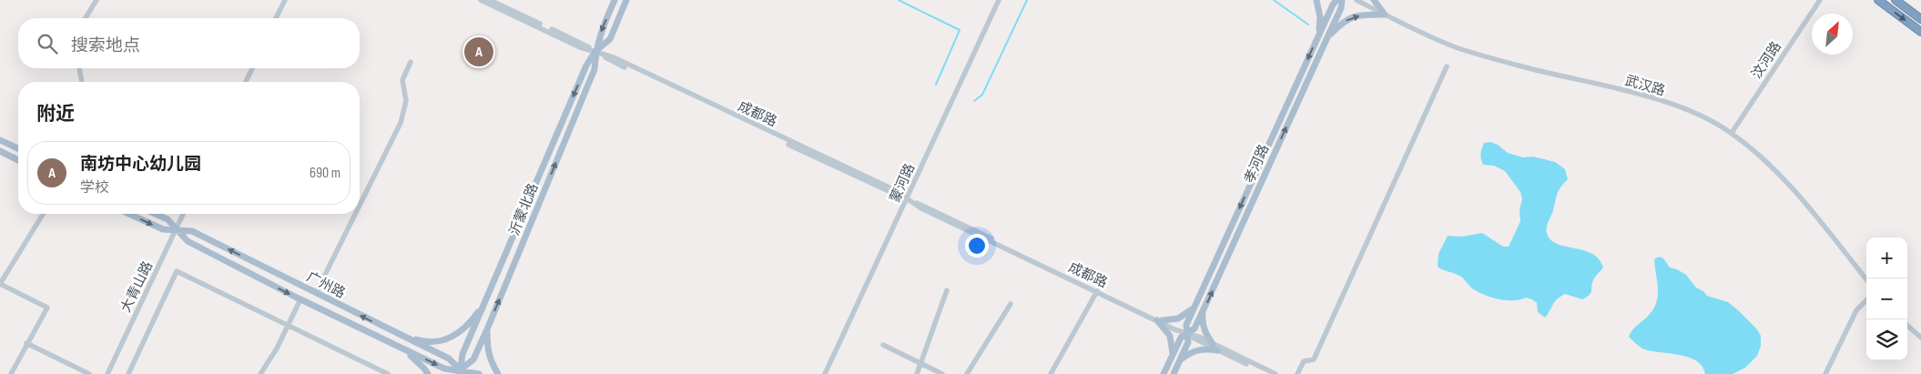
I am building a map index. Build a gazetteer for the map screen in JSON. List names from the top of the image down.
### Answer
{
  "streets": {
    "main road": ["孝河路", "沂蒙北路", "广州路"],
    "street": [
      "汶河路",
      "武汉路",
      "成都路",
      "蒙河路",
      "大青山路"
    ]
  },
  "crossings": [
    ["汶河路", "武汉路"],
    ["成都路", "孝河路"],
    ["成都路", "蒙河路"],
    ["成都路", "沂蒙北路"],
    ["沂蒙北路", "广州路"],
    ["广州路", "大青山路"]
  ],
  "north": "top right",
  "page": {
    "search": "搜索地点",
    "pins": "A",
    "heading": "附近",
    "list": [
      {
        "mark": "A",
        "name": "南坊中心幼儿园",
        "note": "学校",
        "value": "690 m"
      }
    ],
    "map_buttons": ["+", "−"]
  }
}
